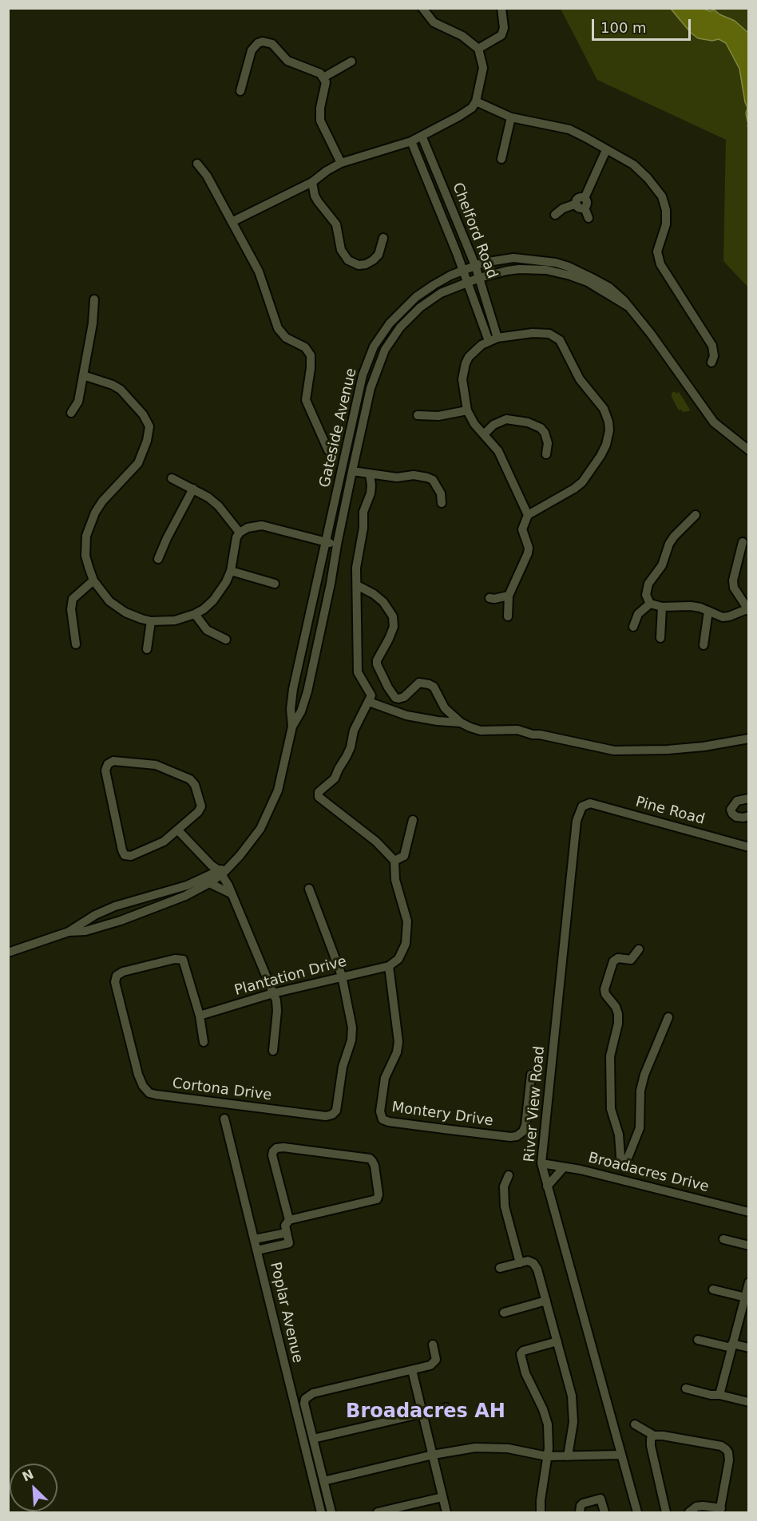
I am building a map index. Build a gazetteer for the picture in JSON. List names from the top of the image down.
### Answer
{
  "streets": {
    "street": [
      "Chelford Road",
      "Gateside Avenue",
      "Pine Road",
      "Plantation Drive",
      "Cortona Drive",
      "River View Road",
      "Montery Drive",
      "Broadacres Drive",
      "Poplar Avenue"
    ]
  },
  "crossings": [
    ["Chelford Road", "Gateside Avenue"],
    ["Pine Road", "River View Road"],
    ["Plantation Drive", "Cortona Drive"],
    ["Plantation Drive", "Montery Drive"],
    ["River View Road", "Broadacres Drive"]
  ],
  "districts": ["Broadacres AH"],
  "scale_bar": "100 m",
  "north": "top left"
}
